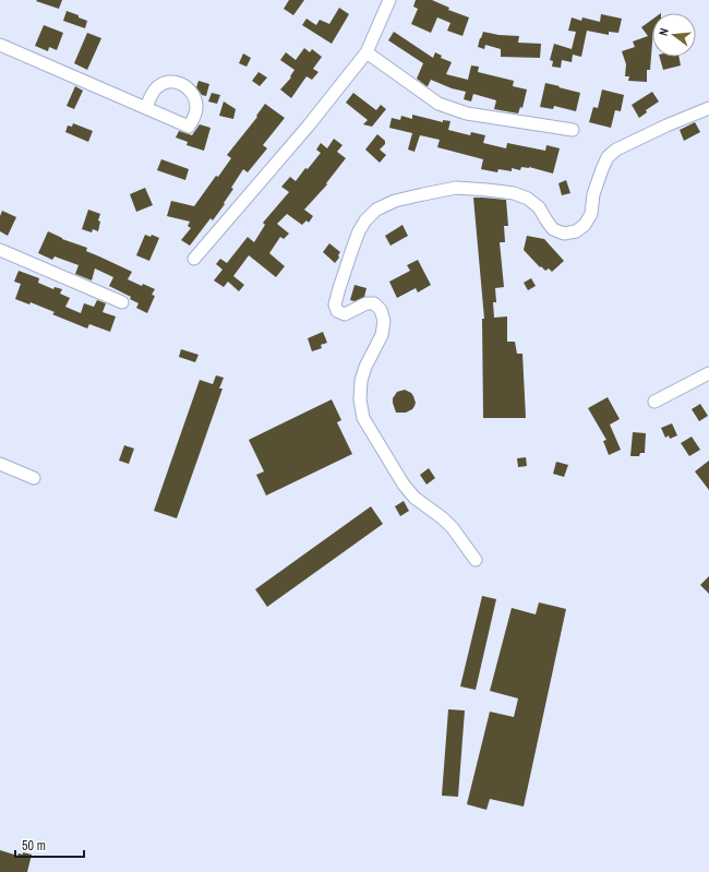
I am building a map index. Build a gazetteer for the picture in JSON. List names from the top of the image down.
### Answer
{
  "scale_bar": "50 m",
  "north": "left"
}
